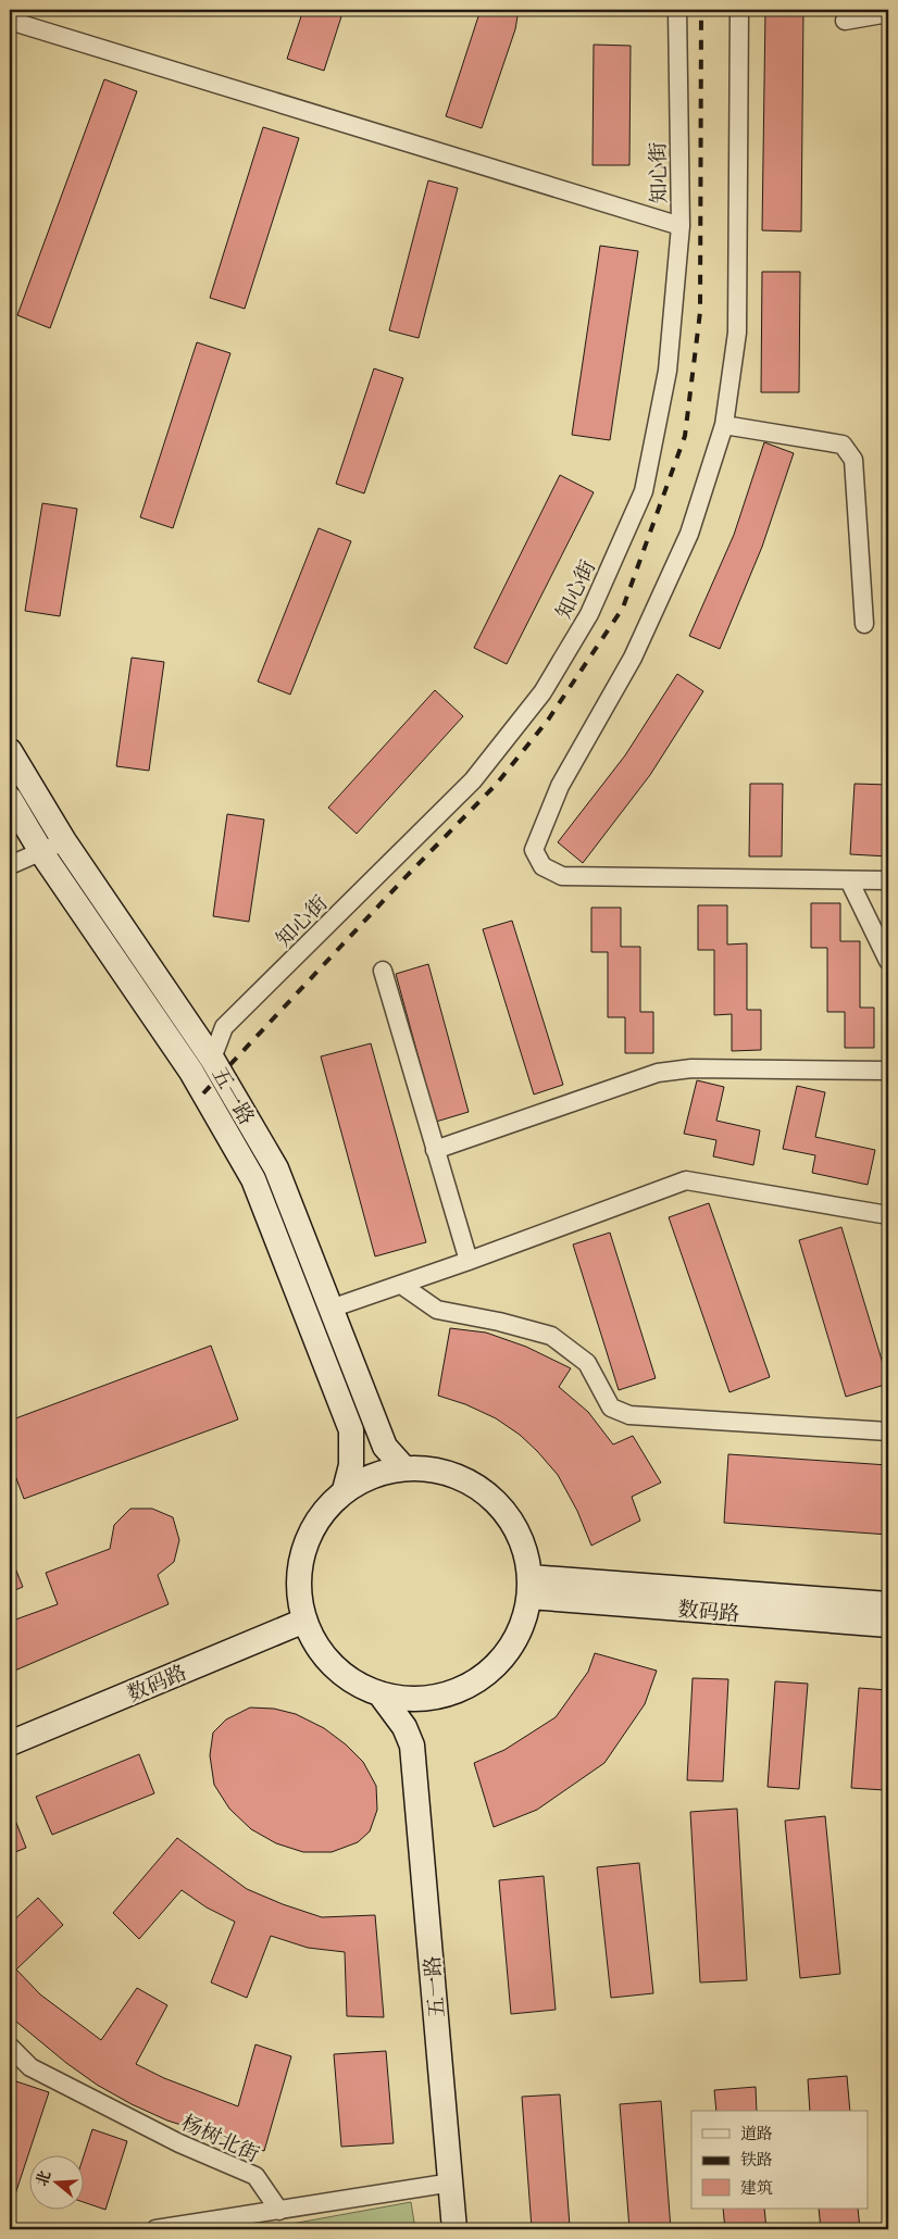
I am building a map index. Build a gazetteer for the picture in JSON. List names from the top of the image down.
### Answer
{
  "streets": {
    "main road": ["五一路", "数码路"],
    "street": ["知心街", "杨树北街"]
  },
  "crossings": [
    ["知心街", "五一路"]
  ],
  "legend": ["道路", "铁路", "建筑"],
  "north": "left"
}
